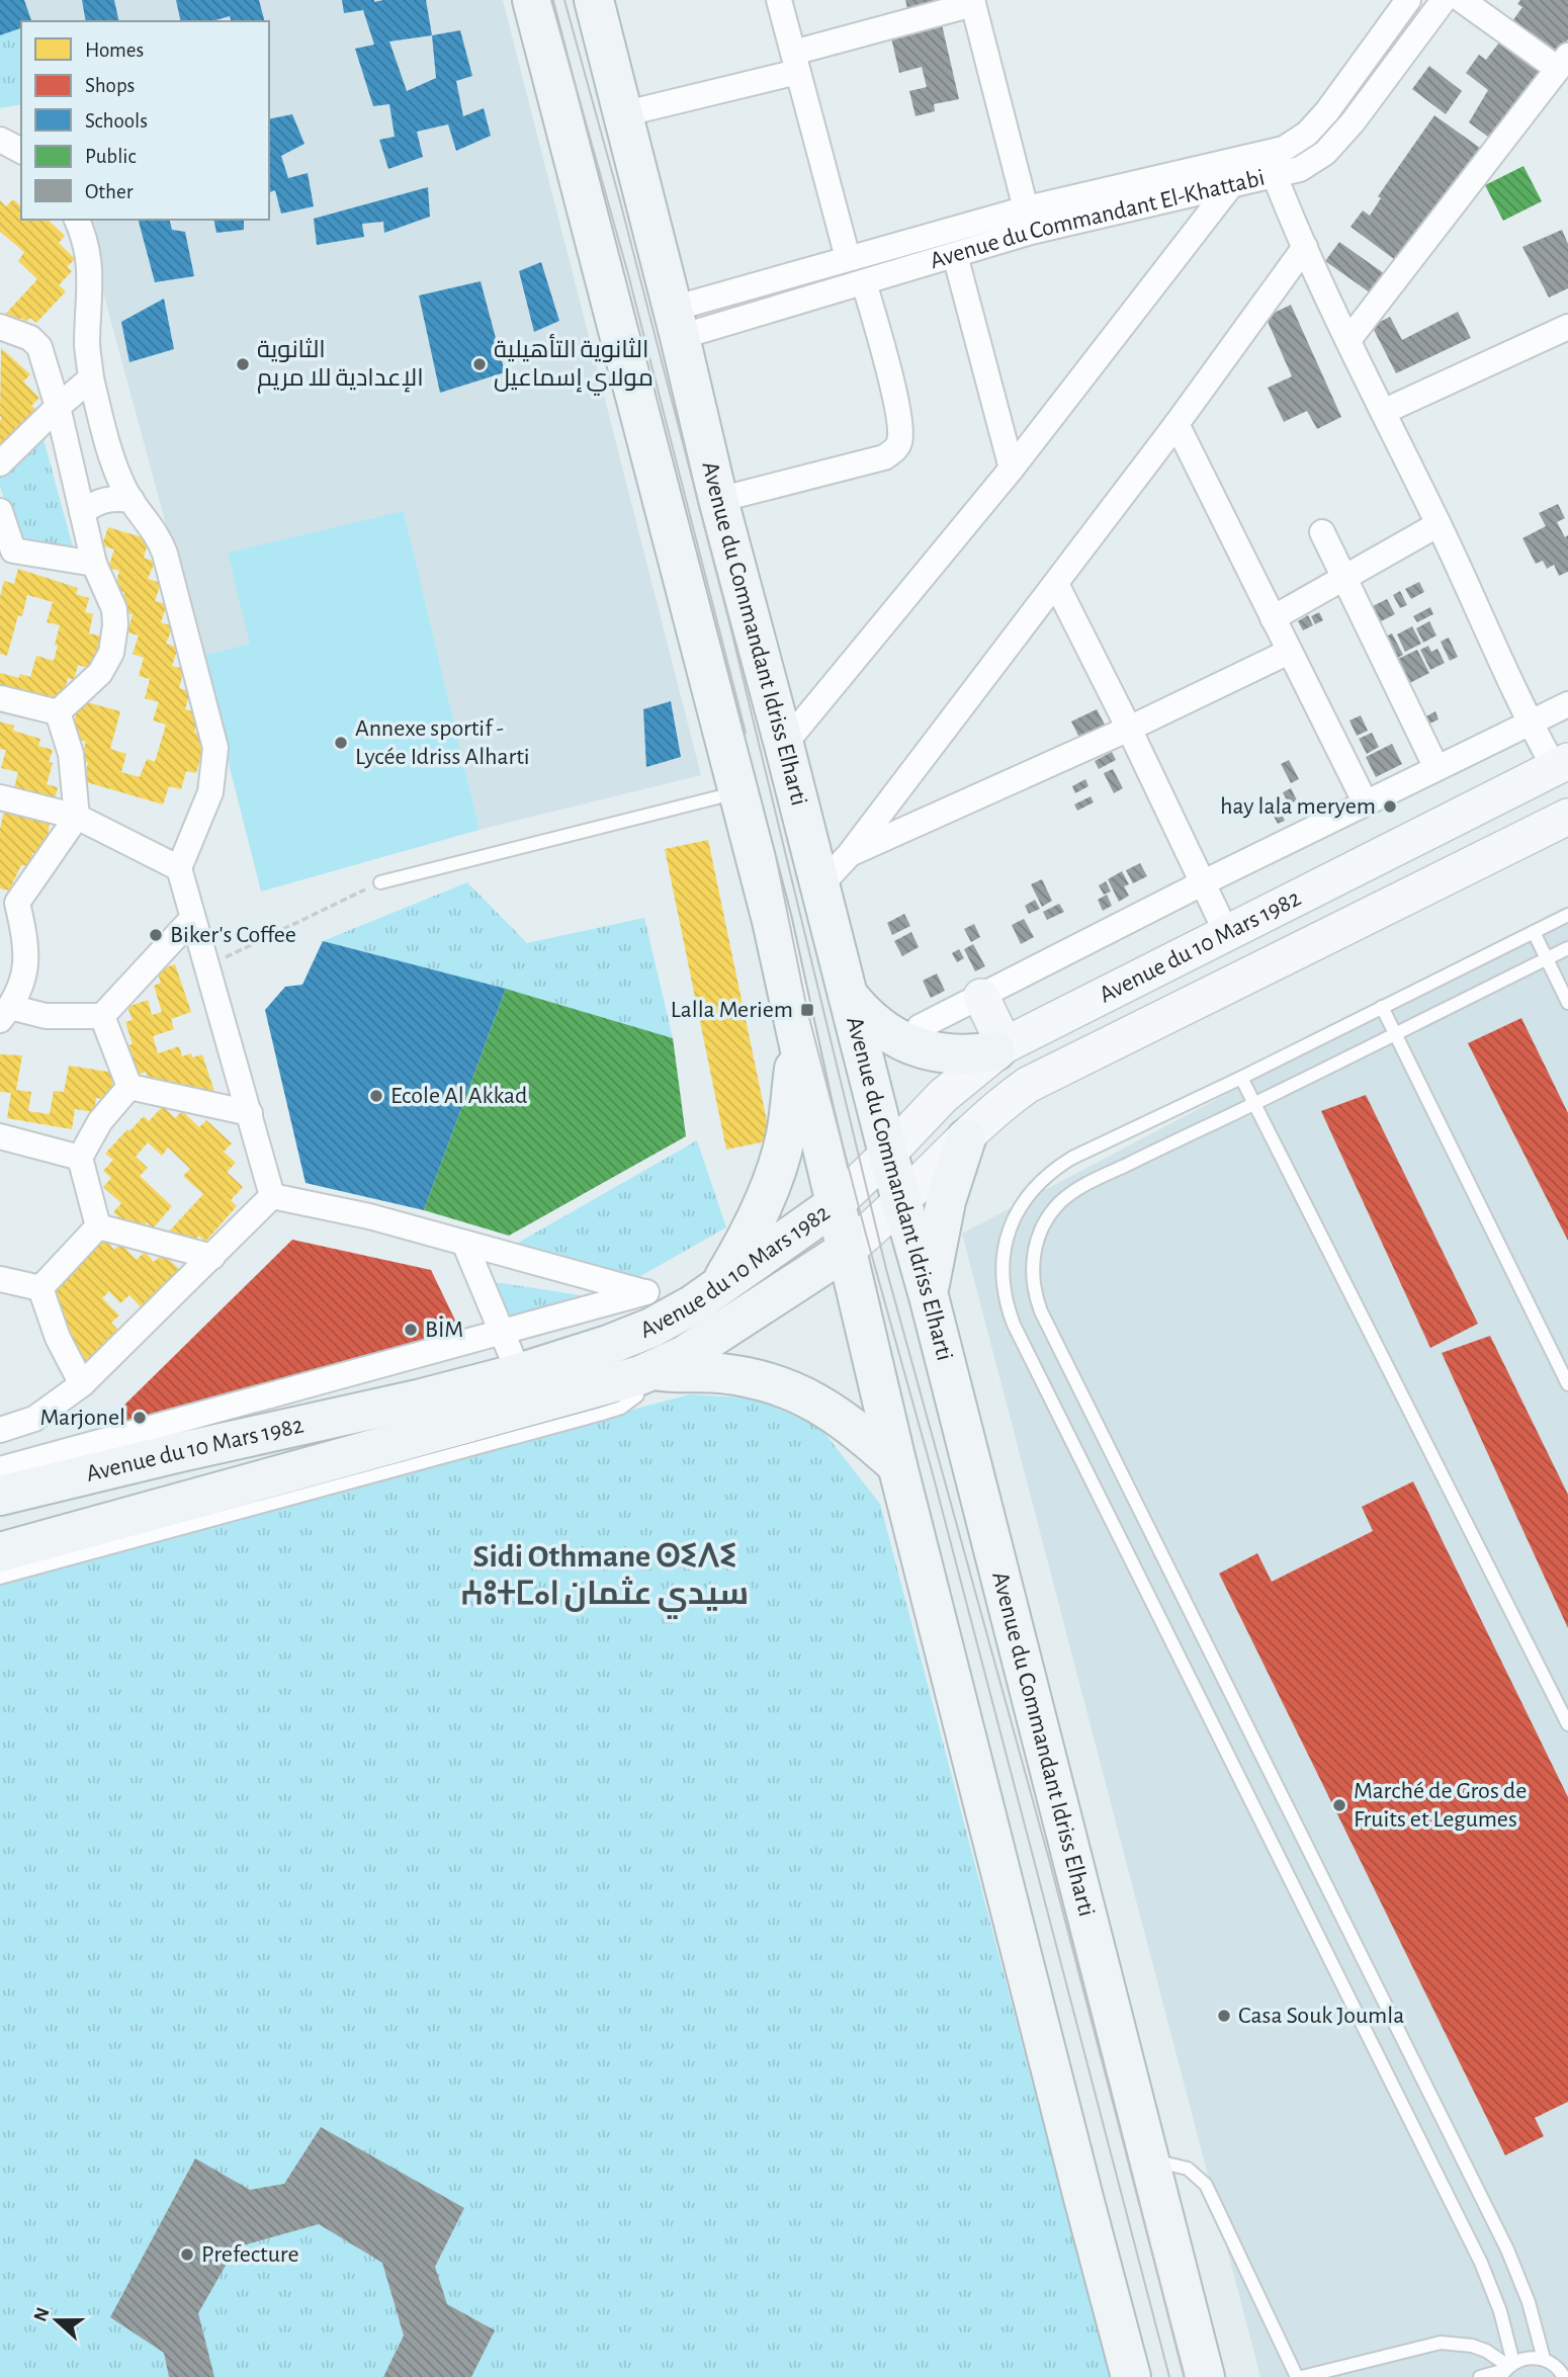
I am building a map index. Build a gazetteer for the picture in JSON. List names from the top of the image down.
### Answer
{
  "streets": {
    "main road": ["Avenue du Commandant Idriss Elharti", "Avenue du 10 Mars 1982"],
    "street": ["Avenue du Commandant El-Khattabi"]
  },
  "crossings": [
    ["Avenue du Commandant El-Khattabi", "Avenue du Commandant Idriss Elharti"],
    ["Avenue du Commandant Idriss Elharti", "Avenue du 10 Mars 1982"]
  ],
  "districts": ["Sidi Othmane ⵙⵉⴷⵉ ⵄⵓⵜⵎⴰⵏ سيدي عثمان"],
  "places": {
    "other": [
      "الثانوية الإعدادية للا مريم",
      "الثانوية التأهيلية مولاي إسماعيل",
      "Annexe sportif - Lycée Idriss Alharti",
      "hay lala meryem",
      "Biker's Coffee",
      "Ecole Al Akkad",
      "BİM",
      "Marjonel",
      "Marché de Gros de Fruits et Legumes",
      "Casa Souk Joumla",
      "Prefecture"
    ],
    "transit": ["Lalla Meriem"]
  },
  "legend": [
    "Homes",
    "Shops",
    "Schools",
    "Public",
    "Other"
  ],
  "north": "left"
}
